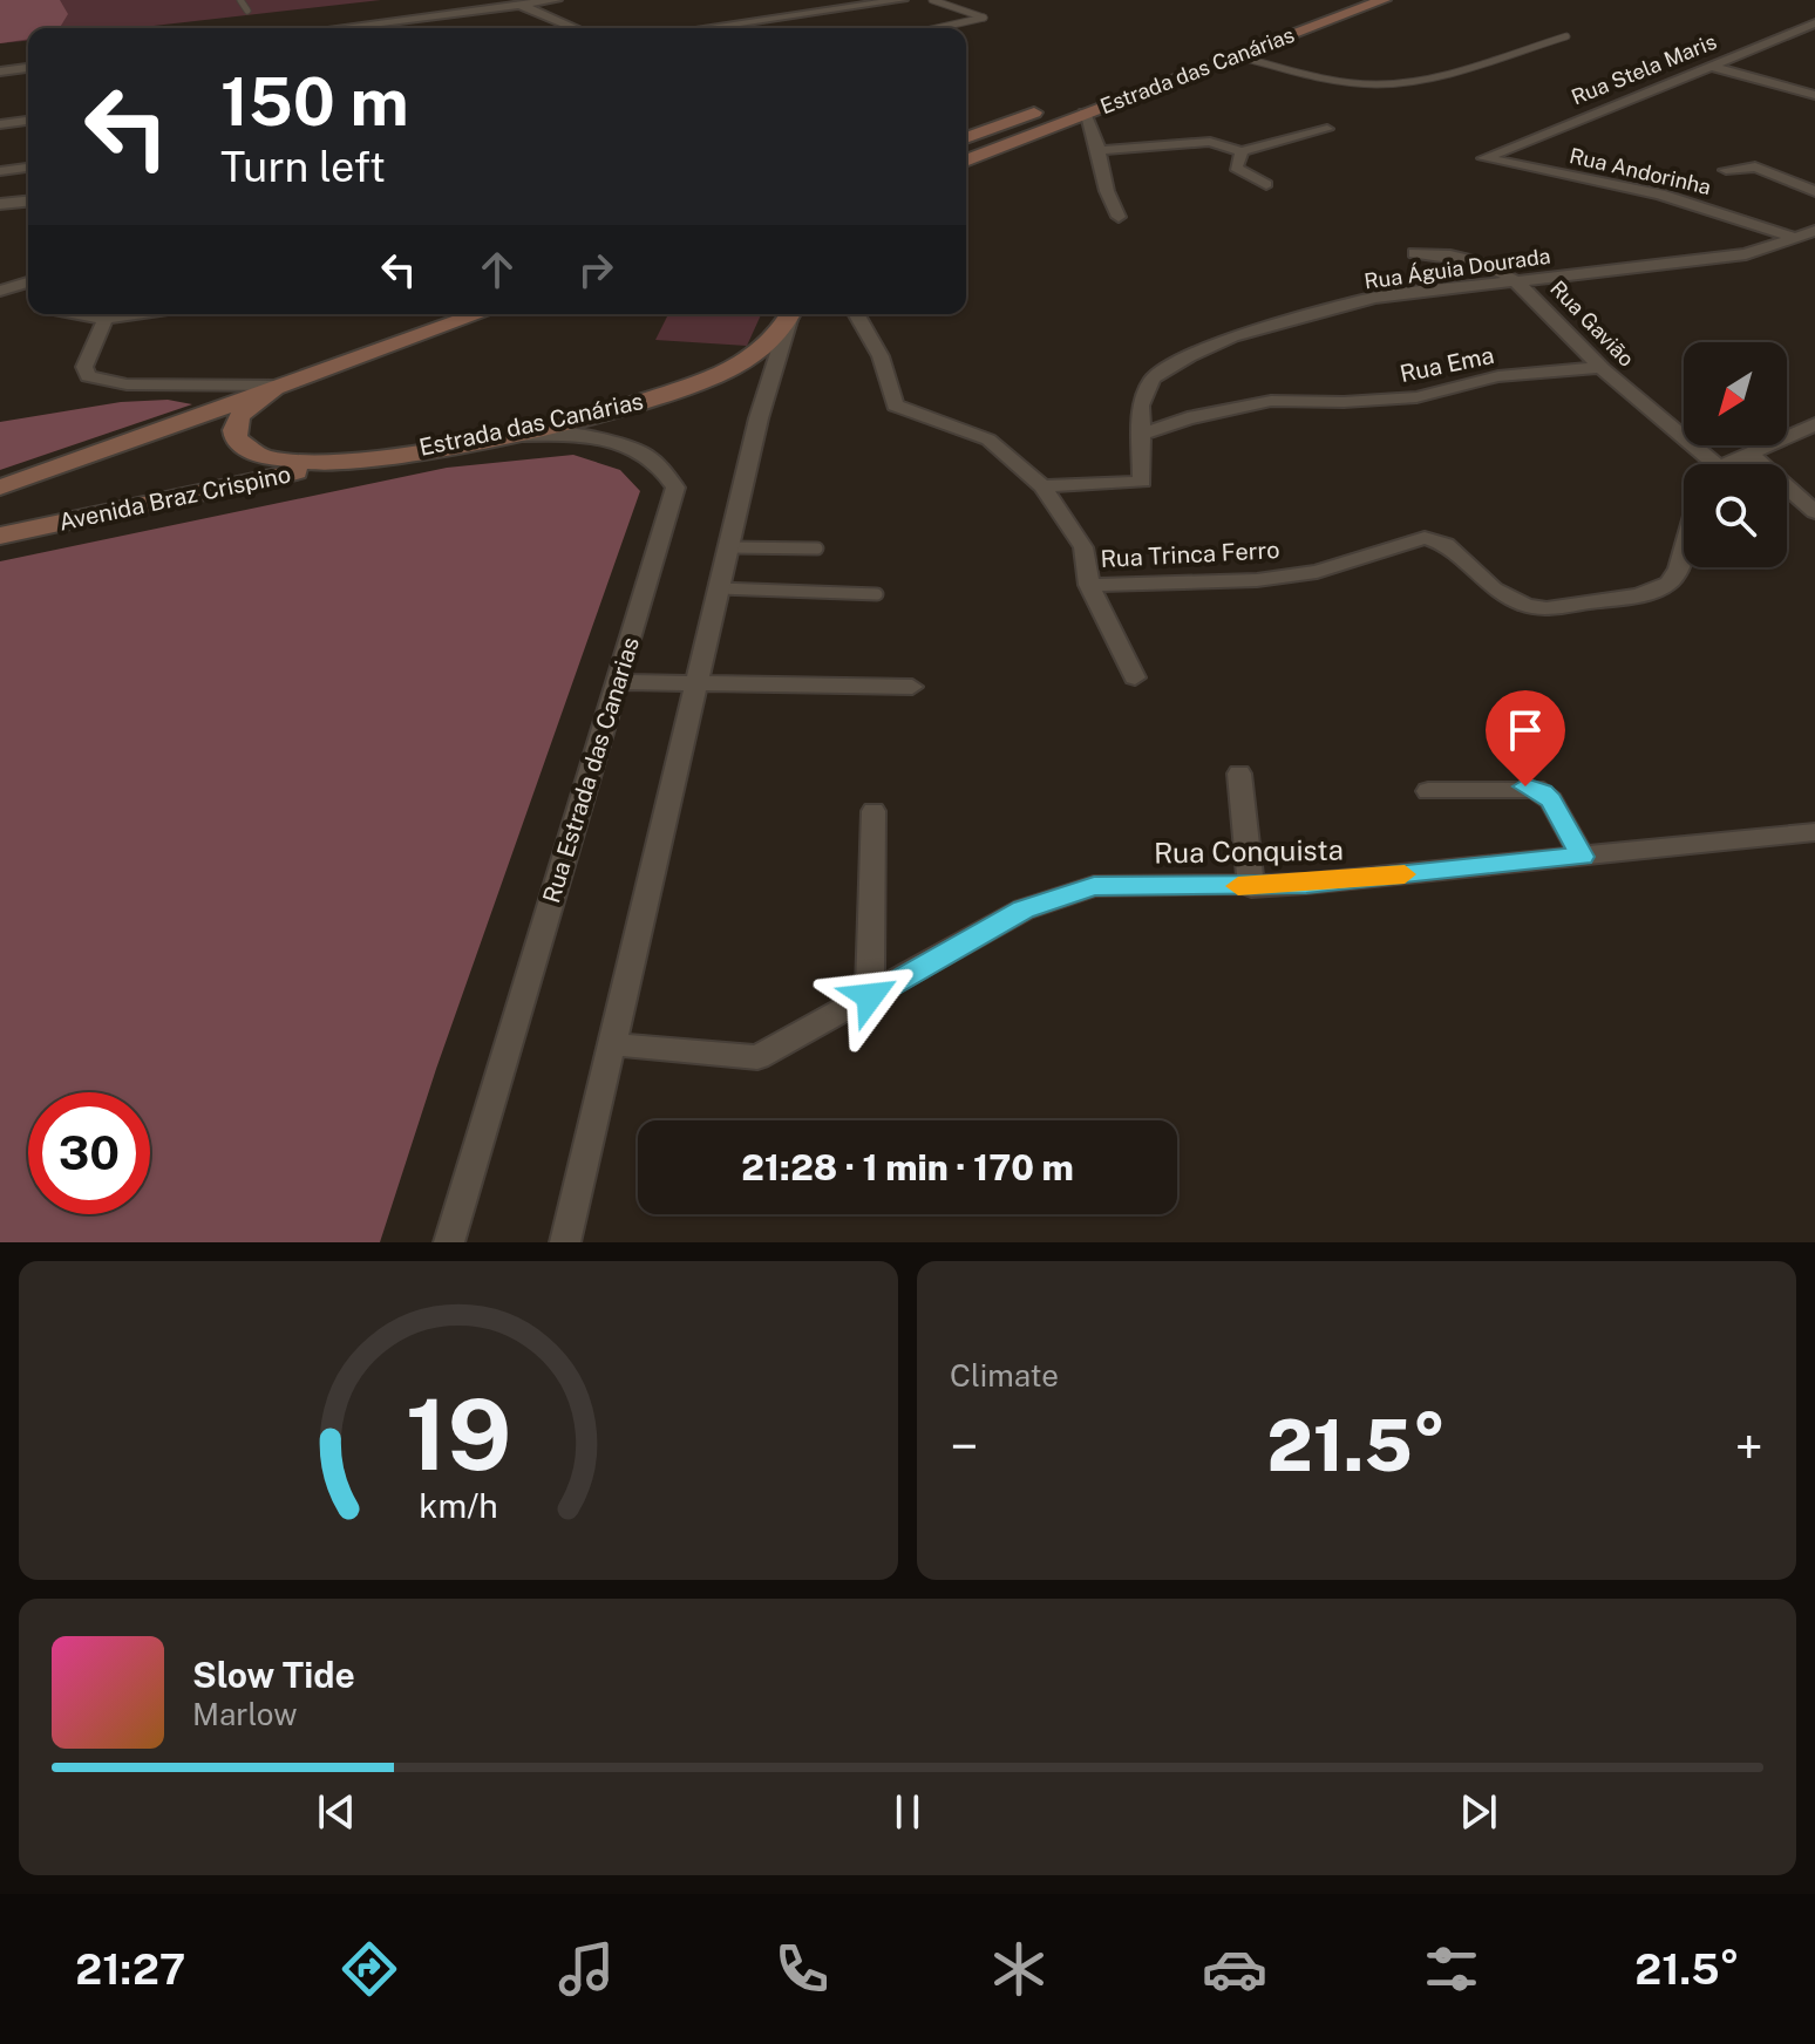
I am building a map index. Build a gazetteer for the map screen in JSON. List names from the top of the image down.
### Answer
{
  "streets": {
    "main road": ["Estrada das Canárias", "Avenida Braz Crispino"],
    "street": [
      "Rua Stela Maris",
      "Rua Andorinha",
      "Rua Águia Dourada",
      "Rua Gavião",
      "Rua Ema",
      "Rua Trinca Ferro",
      "Rua Estrada das Canarias",
      "Rua Conquista"
    ]
  },
  "crossings": [
    ["Rua Stela Maris", "Rua Andorinha"],
    ["Estrada das Canárias", "Avenida Braz Crispino"],
    ["Estrada das Canárias", "Rua Estrada das Canarias"],
    ["Rua Andorinha", "Rua Águia Dourada"],
    ["Rua Águia Dourada", "Rua Gavião"],
    ["Rua Águia Dourada", "Rua Ema"],
    ["Rua Gavião", "Rua Ema"]
  ],
  "north": "bottom left",
  "page": {
    "turn": ["150 m", "Turn left"],
    "limit": "30",
    "trip": "21:28 · 1 min · 170 m",
    "tile": "Climate",
    "heat": ["−", "21.5°", "+"],
    "song": ["Slow Tide", "Marlow"],
    "tabs": ["21:27", "21.5°"],
    "gauge": ["19", "km/h"]
  }
}
